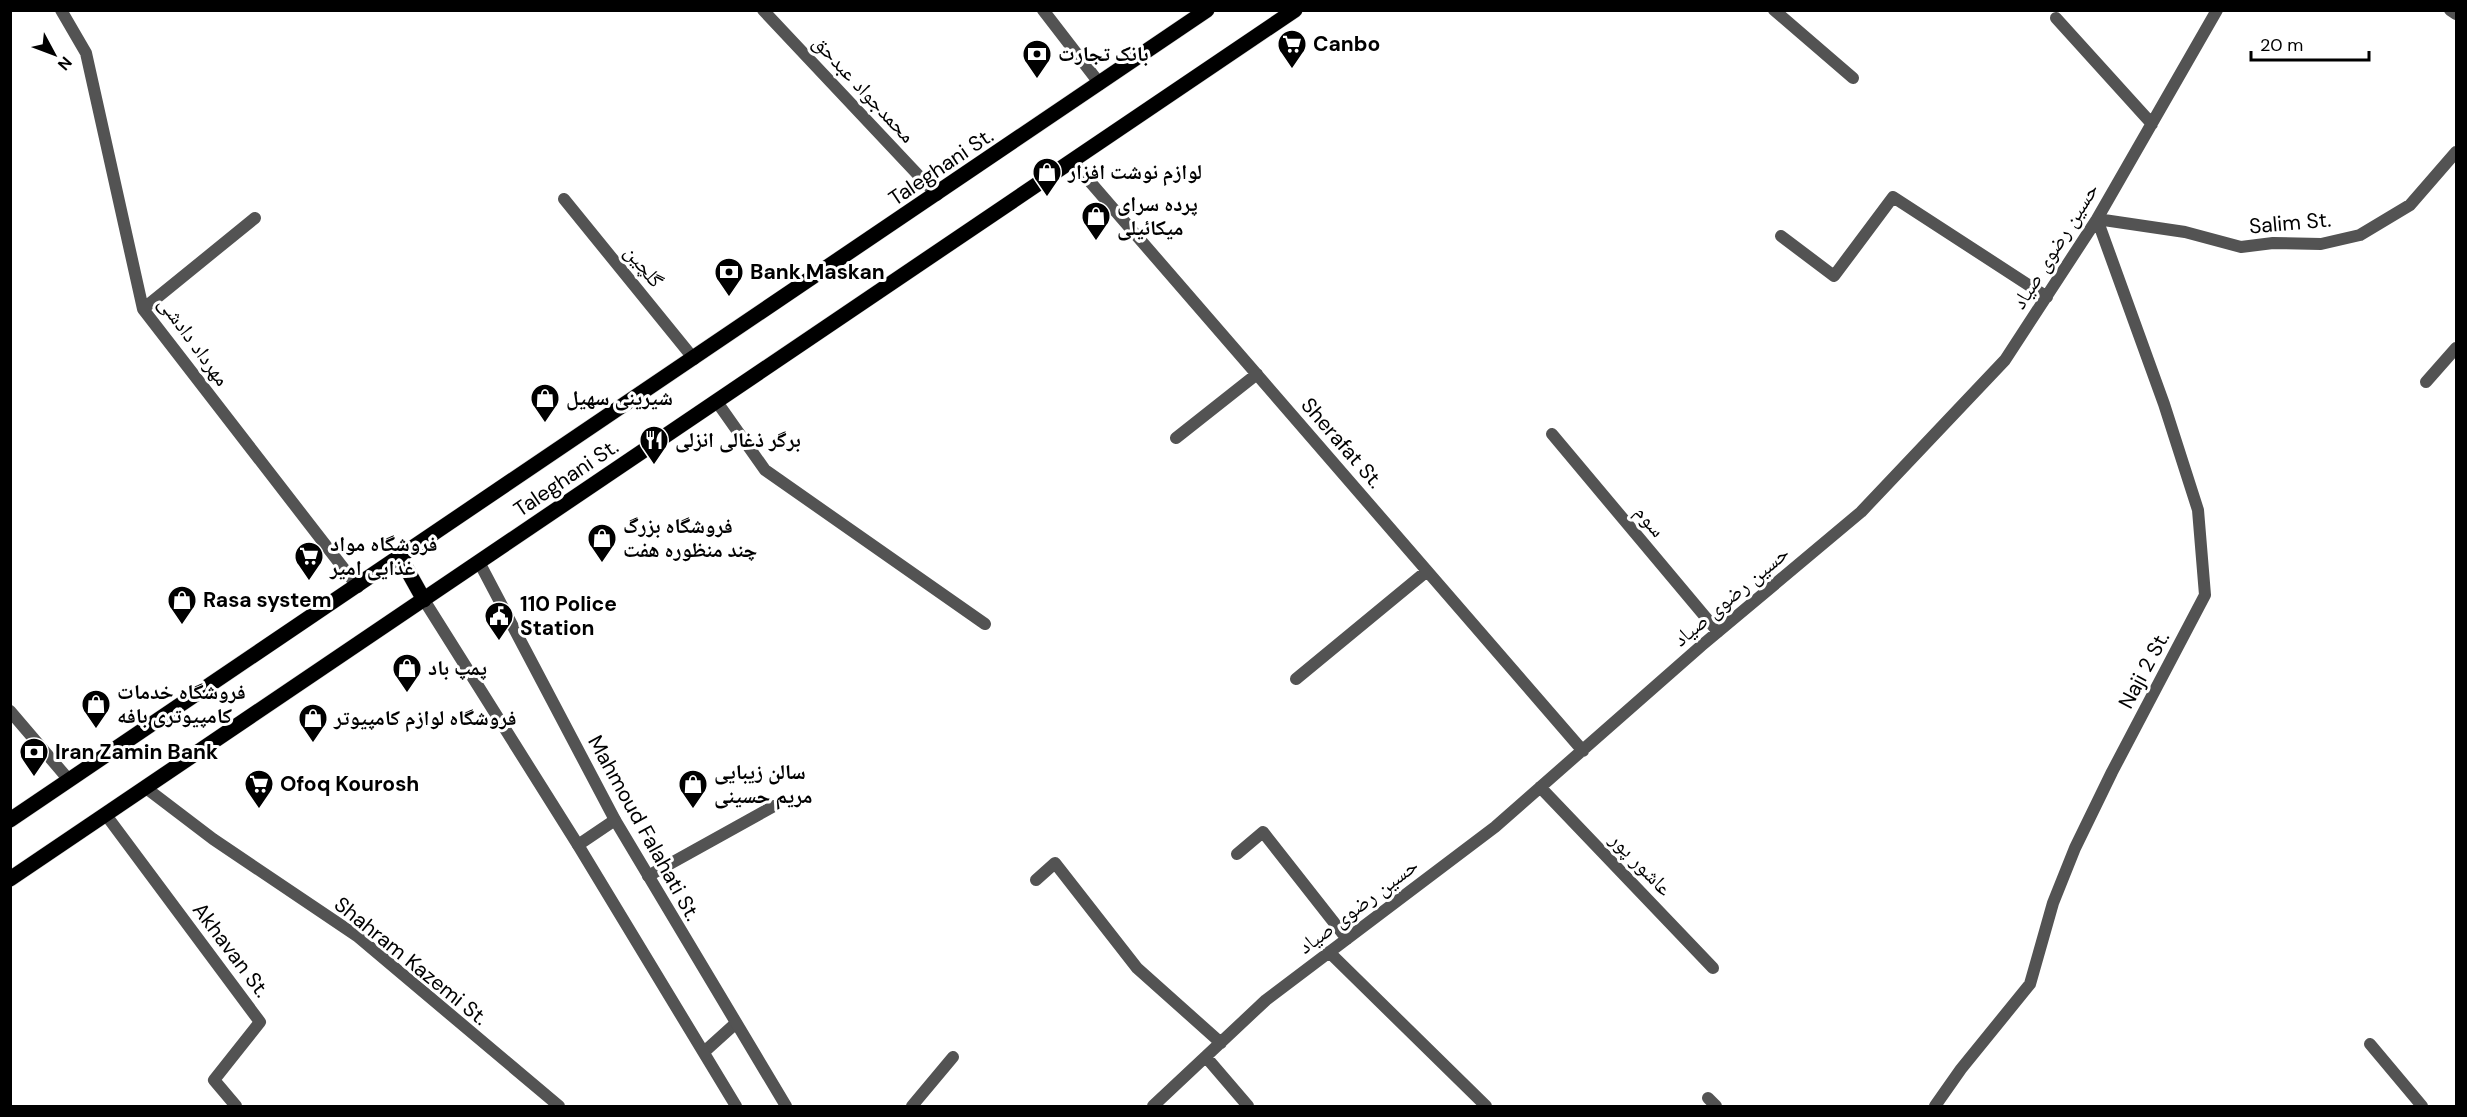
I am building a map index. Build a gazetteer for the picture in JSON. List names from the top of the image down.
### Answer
{
  "streets": {
    "main road": ["Taleghani St."],
    "street": [
      "محمدجواد عبدحق",
      "Salim St.",
      "حسین رضوی صیاد",
      "گلچین",
      "مهرداد دادشی",
      "Sherafat St.",
      "سوم",
      "Naji 2 St.",
      "Mahmoud Falahati St.",
      "عاشور پور",
      "Akhavan St.",
      "Shahram Kazemi St."
    ]
  },
  "crossings": [
    ["محمدجواد عبدحق", "Taleghani St."],
    ["Taleghani St.", "گلچین"],
    ["Taleghani St.", "مهرداد دادشی"],
    ["Taleghani St.", "Sherafat St."],
    ["Taleghani St.", "Mahmoud Falahati St."],
    ["Taleghani St.", "Akhavan St."],
    ["Taleghani St.", "Shahram Kazemi St."],
    ["Salim St.", "حسین رضوی صیاد"],
    ["Salim St.", "Naji 2 St."],
    ["حسین رضوی صیاد", "Sherafat St."],
    ["حسین رضوی صیاد", "سوم"],
    ["حسین رضوی صیاد", "Naji 2 St."],
    ["حسین رضوی صیاد", "عاشور پور"]
  ],
  "places": {
    "supermarket": ["Canbo", "فروشگاه مواد غذایی امیر", "Ofoq Kourosh"],
    "bank": ["بانک تجارت", "Bank Maskan", "Iran Zamin Bank"],
    "shop": [
      "لوازم نوشت افزار",
      "پرده سرای میکائیلی",
      "شیرینی سهیل",
      "فروشگاه بزرگ چند منظوره هفت",
      "Rasa system",
      "پمپ باد",
      "فروشگاه خدمات کامپیوتری بافه",
      "فروشگاه لوازم کامپیوتر",
      "سالن زیبایی مریم حسینی"
    ],
    "restaurant": ["برگر ذغالی انزلی"],
    "public building": ["110 Police Station"]
  },
  "scale_bar": "20 m",
  "north": "bottom right"
}
